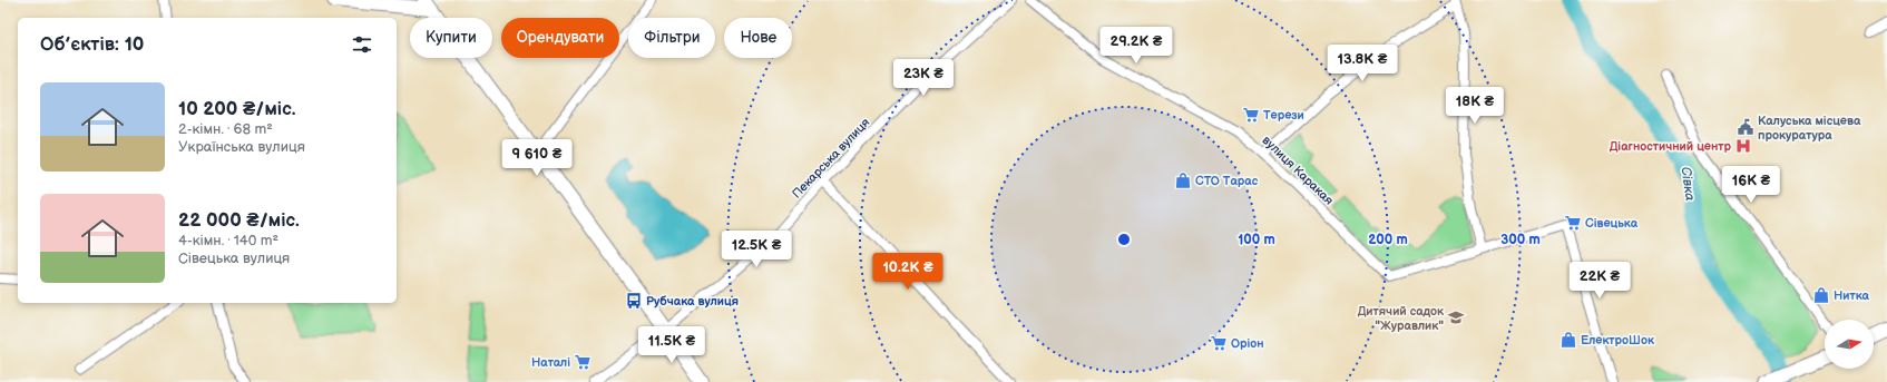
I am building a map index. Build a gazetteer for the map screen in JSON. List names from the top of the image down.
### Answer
{
  "streets": {
    "street": ["Пекарська вулиця", "вулиця Каракая"]
  },
  "water": ["Сівка"],
  "places": {
    "supermarket": [
      "Терези",
      "Сівецька",
      "Оріон",
      "Наталі"
    ],
    "public building": ["Калуська місцева прокуратура"],
    "hospital": ["Діагностичний центр"],
    "shop": ["СТО Тарас", "Нитка", "ЕлектроШок"],
    "bus stop": ["Рубчака вулиця"],
    "school or university": ["Дитячий садок \"Журавлик\""]
  },
  "north": "right",
  "page": {
    "chip": [
      "Купити",
      "Орендувати",
      "Фільтри",
      "Нове"
    ],
    "heading": "Об’єктів: 10",
    "price": [
      "29.2K ₴",
      "13.8K ₴",
      "23K ₴",
      "18K ₴",
      "9 610 ₴",
      "16K ₴",
      "12.5K ₴",
      "10.2K ₴",
      "22K ₴",
      "11.5K ₴"
    ],
    "list": [
      {
        "name": "10 200 ₴/міс.",
        "note": "2-кімн. · 68 m² · Українська вулиця"
      },
      {
        "name": "22 000 ₴/міс.",
        "note": "4-кімн. · 140 m² · Сівецька вулиця"
      }
    ]
  },
  "rings": ["100 m", "200 m", "300 m"]
}
